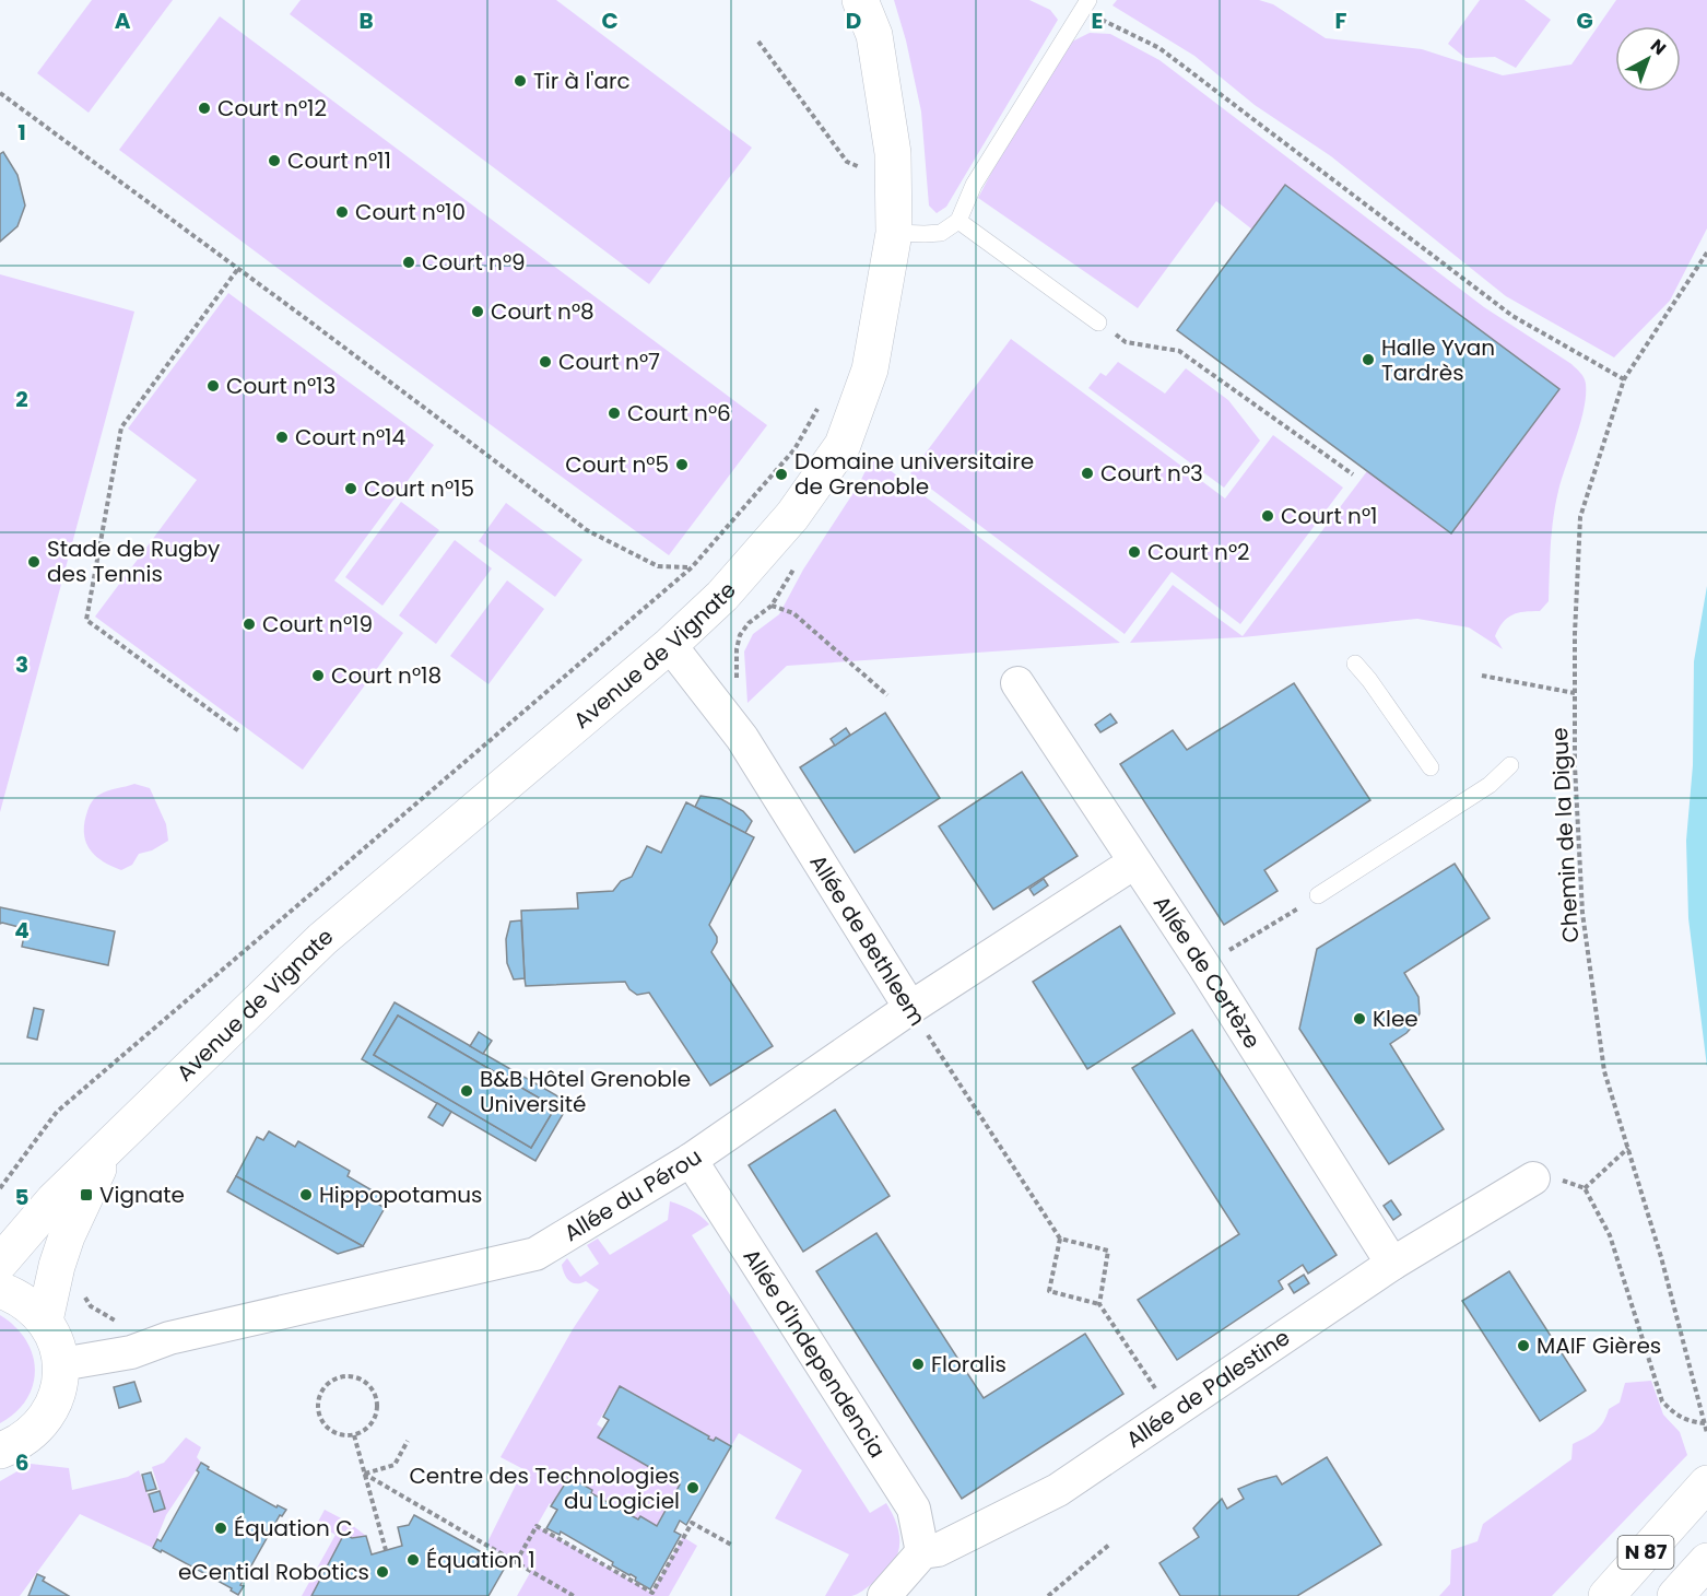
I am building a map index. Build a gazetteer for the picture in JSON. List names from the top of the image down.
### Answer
{
  "streets": {
    "main road": ["Avenue de Vignate", "N 87"],
    "street": [
      "Allée de Bethleem",
      "Allée de Certèze",
      "Allée du Pérou",
      "Allée d'Independencia",
      "Allée de Palestine"
    ],
    "path": ["Chemin de la Digue"]
  },
  "crossings": [
    ["Avenue de Vignate", "Allée de Bethleem"],
    ["Allée de Bethleem", "Allée du Pérou"],
    ["Allée de Certèze", "Allée du Pérou"],
    ["Allée de Certèze", "Allée de Palestine"],
    ["Allée du Pérou", "Allée d'Independencia"],
    ["Allée d'Independencia", "Allée de Palestine"]
  ],
  "places": {
    "other": [
      "Tir à l'arc",
      "Court n°12",
      "Court n°11",
      "Court n°10",
      "Court n°9",
      "Court n°8",
      "Halle Yvan Tardrès",
      "Court n°7",
      "Court n°13",
      "Court n°6",
      "Court n°14",
      "Court n°5",
      "Court n°3",
      "Domaine universitaire de Grenoble",
      "Court n°15",
      "Court n°1",
      "Court n°2",
      "Stade de Rugby des Tennis",
      "Court n°19",
      "Court n°18",
      "Klee",
      "B&B Hôtel Grenoble Université",
      "Hippopotamus",
      "MAIF Gières",
      "Floralis",
      "Centre des Technologies du Logiciel",
      "Équation C",
      "Équation 1",
      "eCential Robotics"
    ],
    "transit": ["Vignate"]
  },
  "north": "top right",
  "grid": {
    "columns": [
      "A",
      "B",
      "C",
      "D",
      "E",
      "F",
      "G"
    ],
    "rows": [
      "1",
      "2",
      "3",
      "4",
      "5",
      "6"
    ]
  }
}
